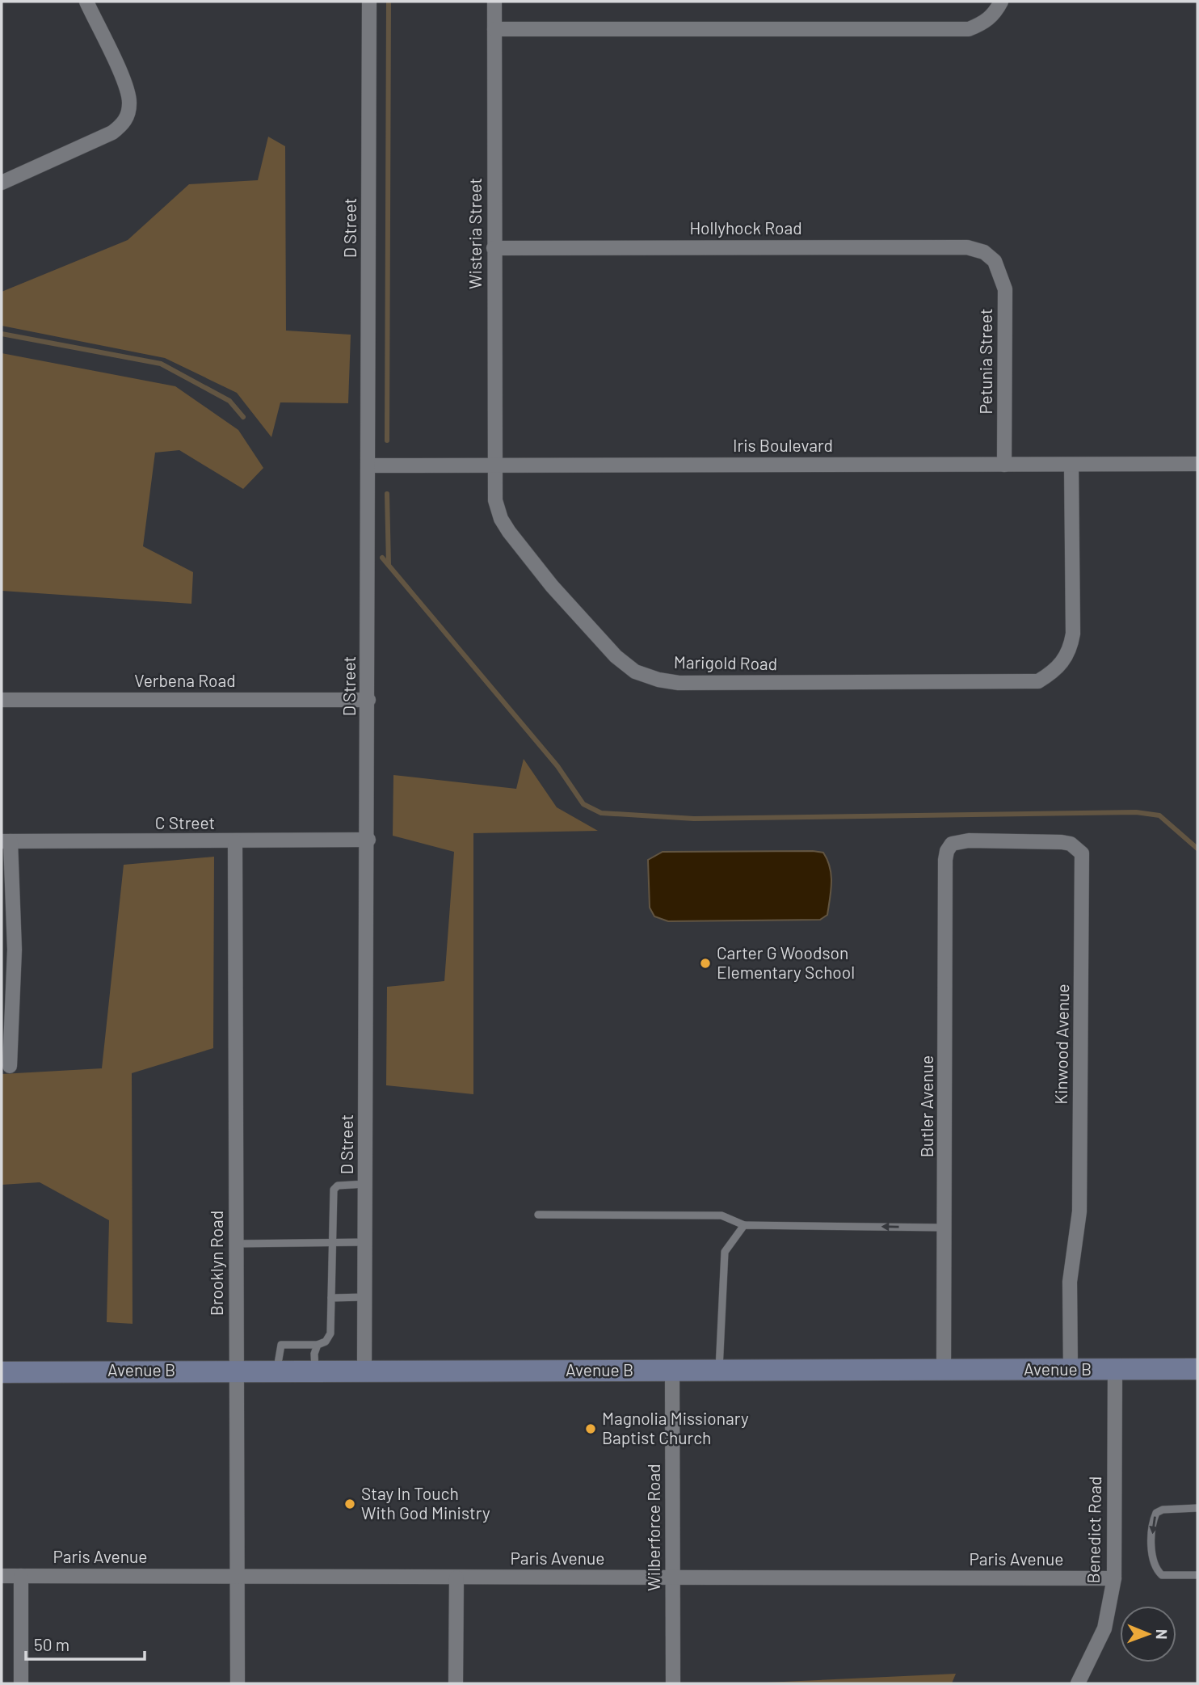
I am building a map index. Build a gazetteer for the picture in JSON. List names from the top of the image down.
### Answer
{
  "streets": {
    "main road": ["Avenue B"],
    "street": [
      "D Street",
      "Hollyhock Road",
      "Wisteria Street",
      "Petunia Street",
      "Iris Boulevard",
      "Marigold Road",
      "Verbena Road",
      "C Street",
      "Kinwood Avenue",
      "Butler Avenue",
      "Brooklyn Road",
      "Wilberforce Road",
      "Benedict Road",
      "Paris Avenue"
    ]
  },
  "crossings": [
    ["D Street", "Iris Boulevard"],
    ["D Street", "Verbena Road"],
    ["D Street", "C Street"],
    ["D Street", "Avenue B"],
    ["Hollyhock Road", "Wisteria Street"],
    ["Hollyhock Road", "Petunia Street"],
    ["Wisteria Street", "Iris Boulevard"],
    ["Wisteria Street", "Marigold Road"],
    ["Petunia Street", "Iris Boulevard"],
    ["Iris Boulevard", "Marigold Road"],
    ["C Street", "Brooklyn Road"],
    ["Kinwood Avenue", "Butler Avenue"],
    ["Kinwood Avenue", "Avenue B"],
    ["Butler Avenue", "Avenue B"],
    ["Brooklyn Road", "Avenue B"],
    ["Brooklyn Road", "Paris Avenue"],
    ["Avenue B", "Wilberforce Road"],
    ["Avenue B", "Benedict Road"],
    ["Wilberforce Road", "Paris Avenue"],
    ["Benedict Road", "Paris Avenue"]
  ],
  "places": ["Carter G Woodson Elementary School", "Magnolia Missionary Baptist Church", "Stay In Touch With God Ministry"],
  "scale_bar": "50 m",
  "north": "right"
}
